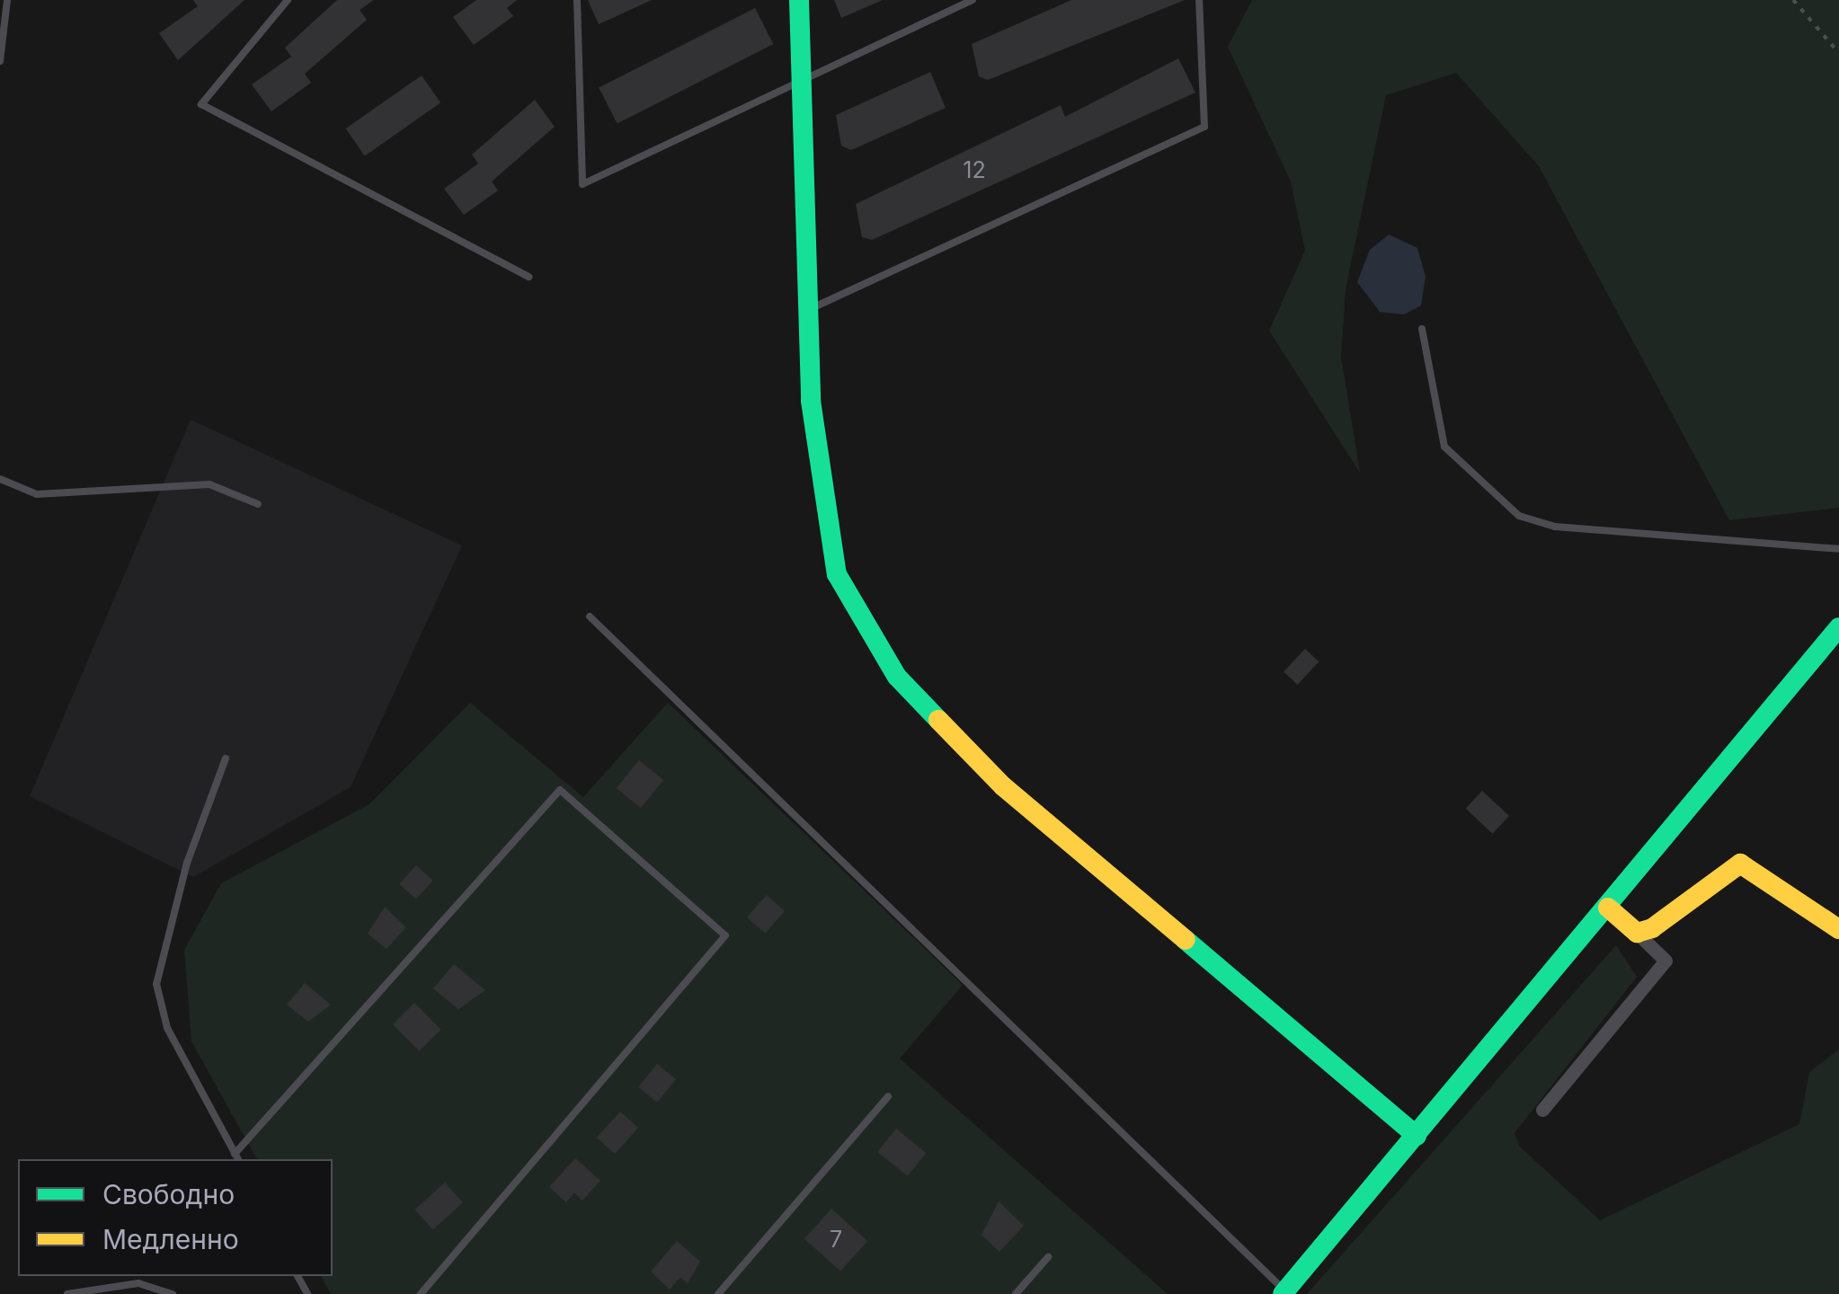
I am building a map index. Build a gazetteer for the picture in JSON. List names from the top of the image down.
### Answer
{
  "house_numbers": ["12", "7"],
  "legend": ["Свободно", "Медленно"]
}
